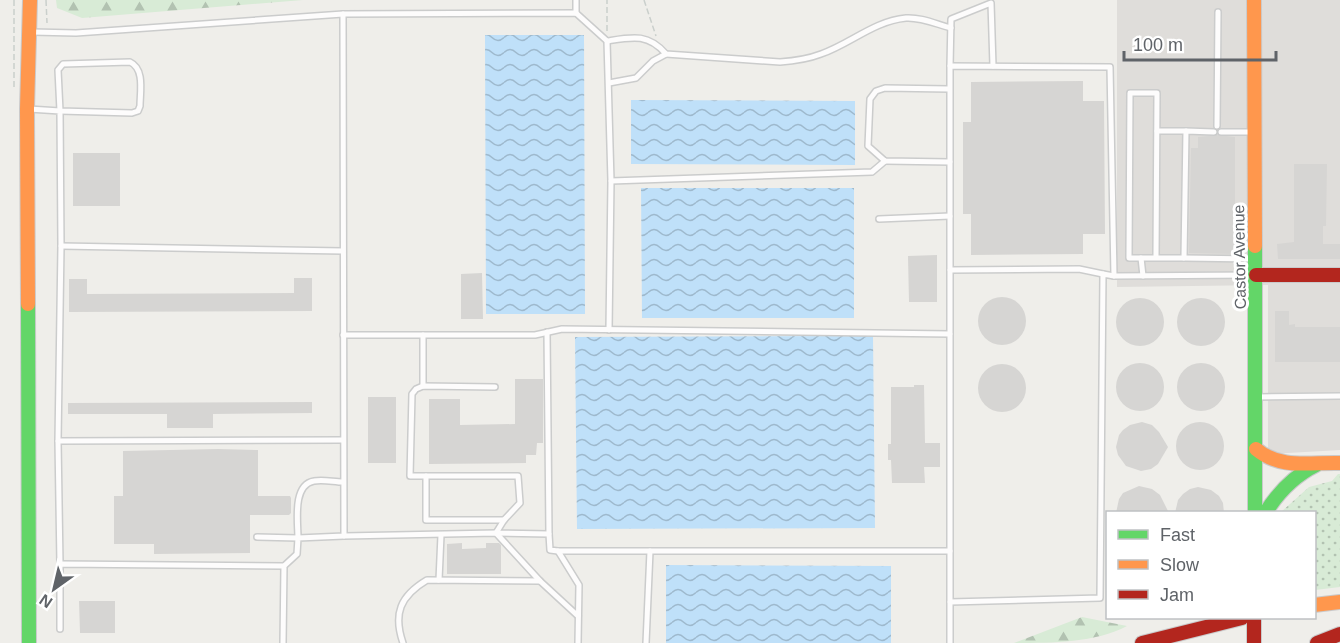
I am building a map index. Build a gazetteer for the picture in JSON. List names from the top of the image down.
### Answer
{
  "streets": {
    "main road": ["Castor Avenue"]
  },
  "legend": ["Fast", "Slow", "Jam"],
  "scale_bar": "100 m",
  "north": "bottom left"
}
